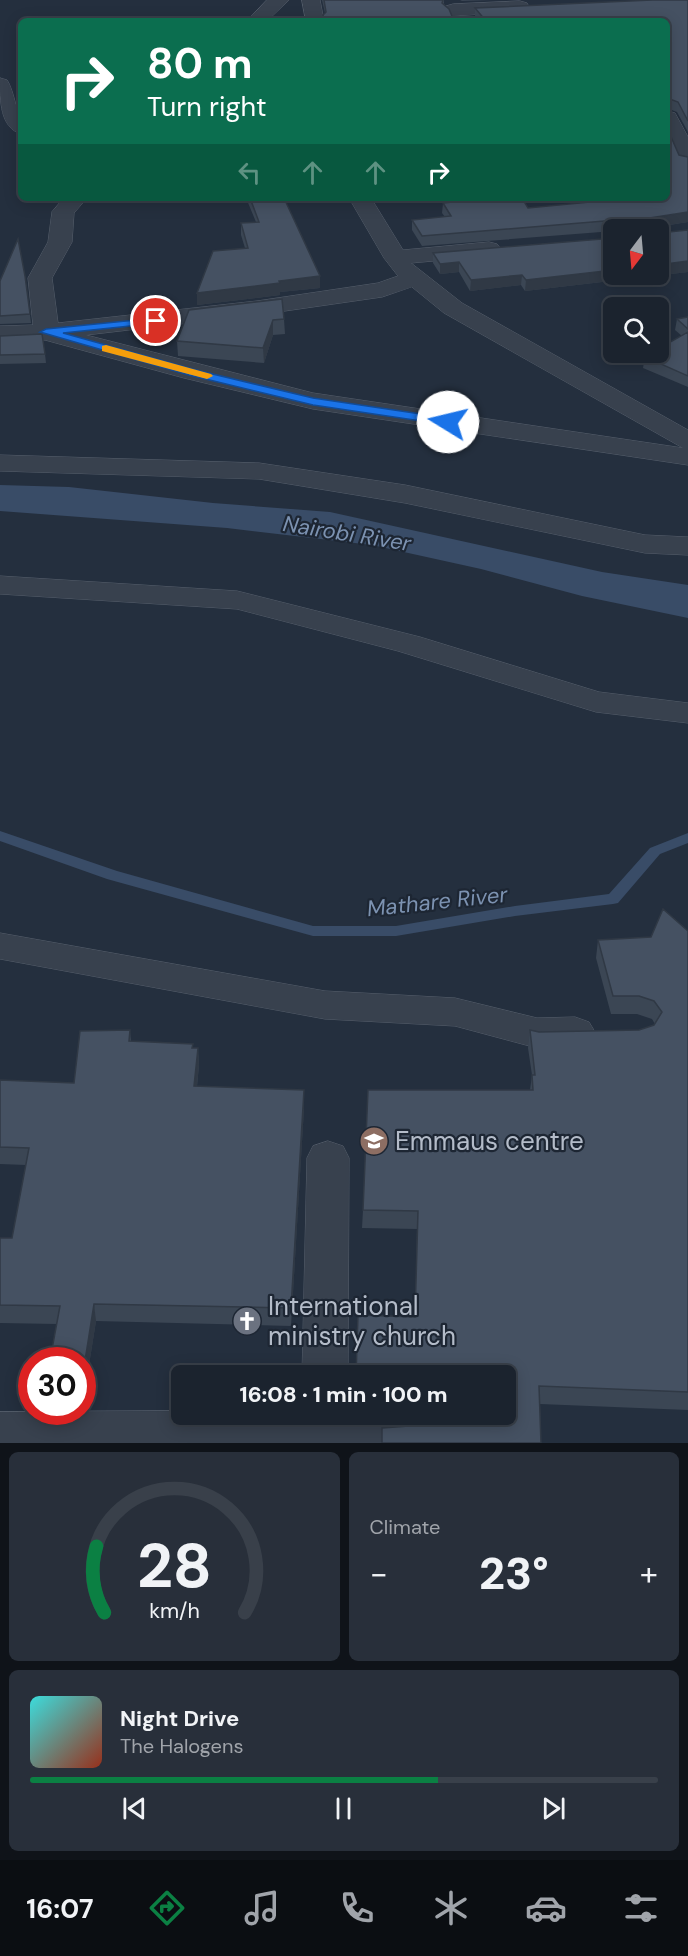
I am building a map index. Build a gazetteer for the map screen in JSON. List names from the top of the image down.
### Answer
{
  "water": ["Nairobi River", "Mathare River"],
  "places": {
    "school or university": ["Emmaus centre"],
    "church": ["International ministry church"]
  },
  "north": "bottom",
  "page": {
    "turn": ["80 m", "Turn right"],
    "limit": "30",
    "trip": "16:08 · 1 min · 100 m",
    "tile": "Climate",
    "heat": ["−", "23°", "+"],
    "song": ["Night Drive", "The Halogens"],
    "tabs": "16:07",
    "gauge": ["28", "km/h"]
  }
}
